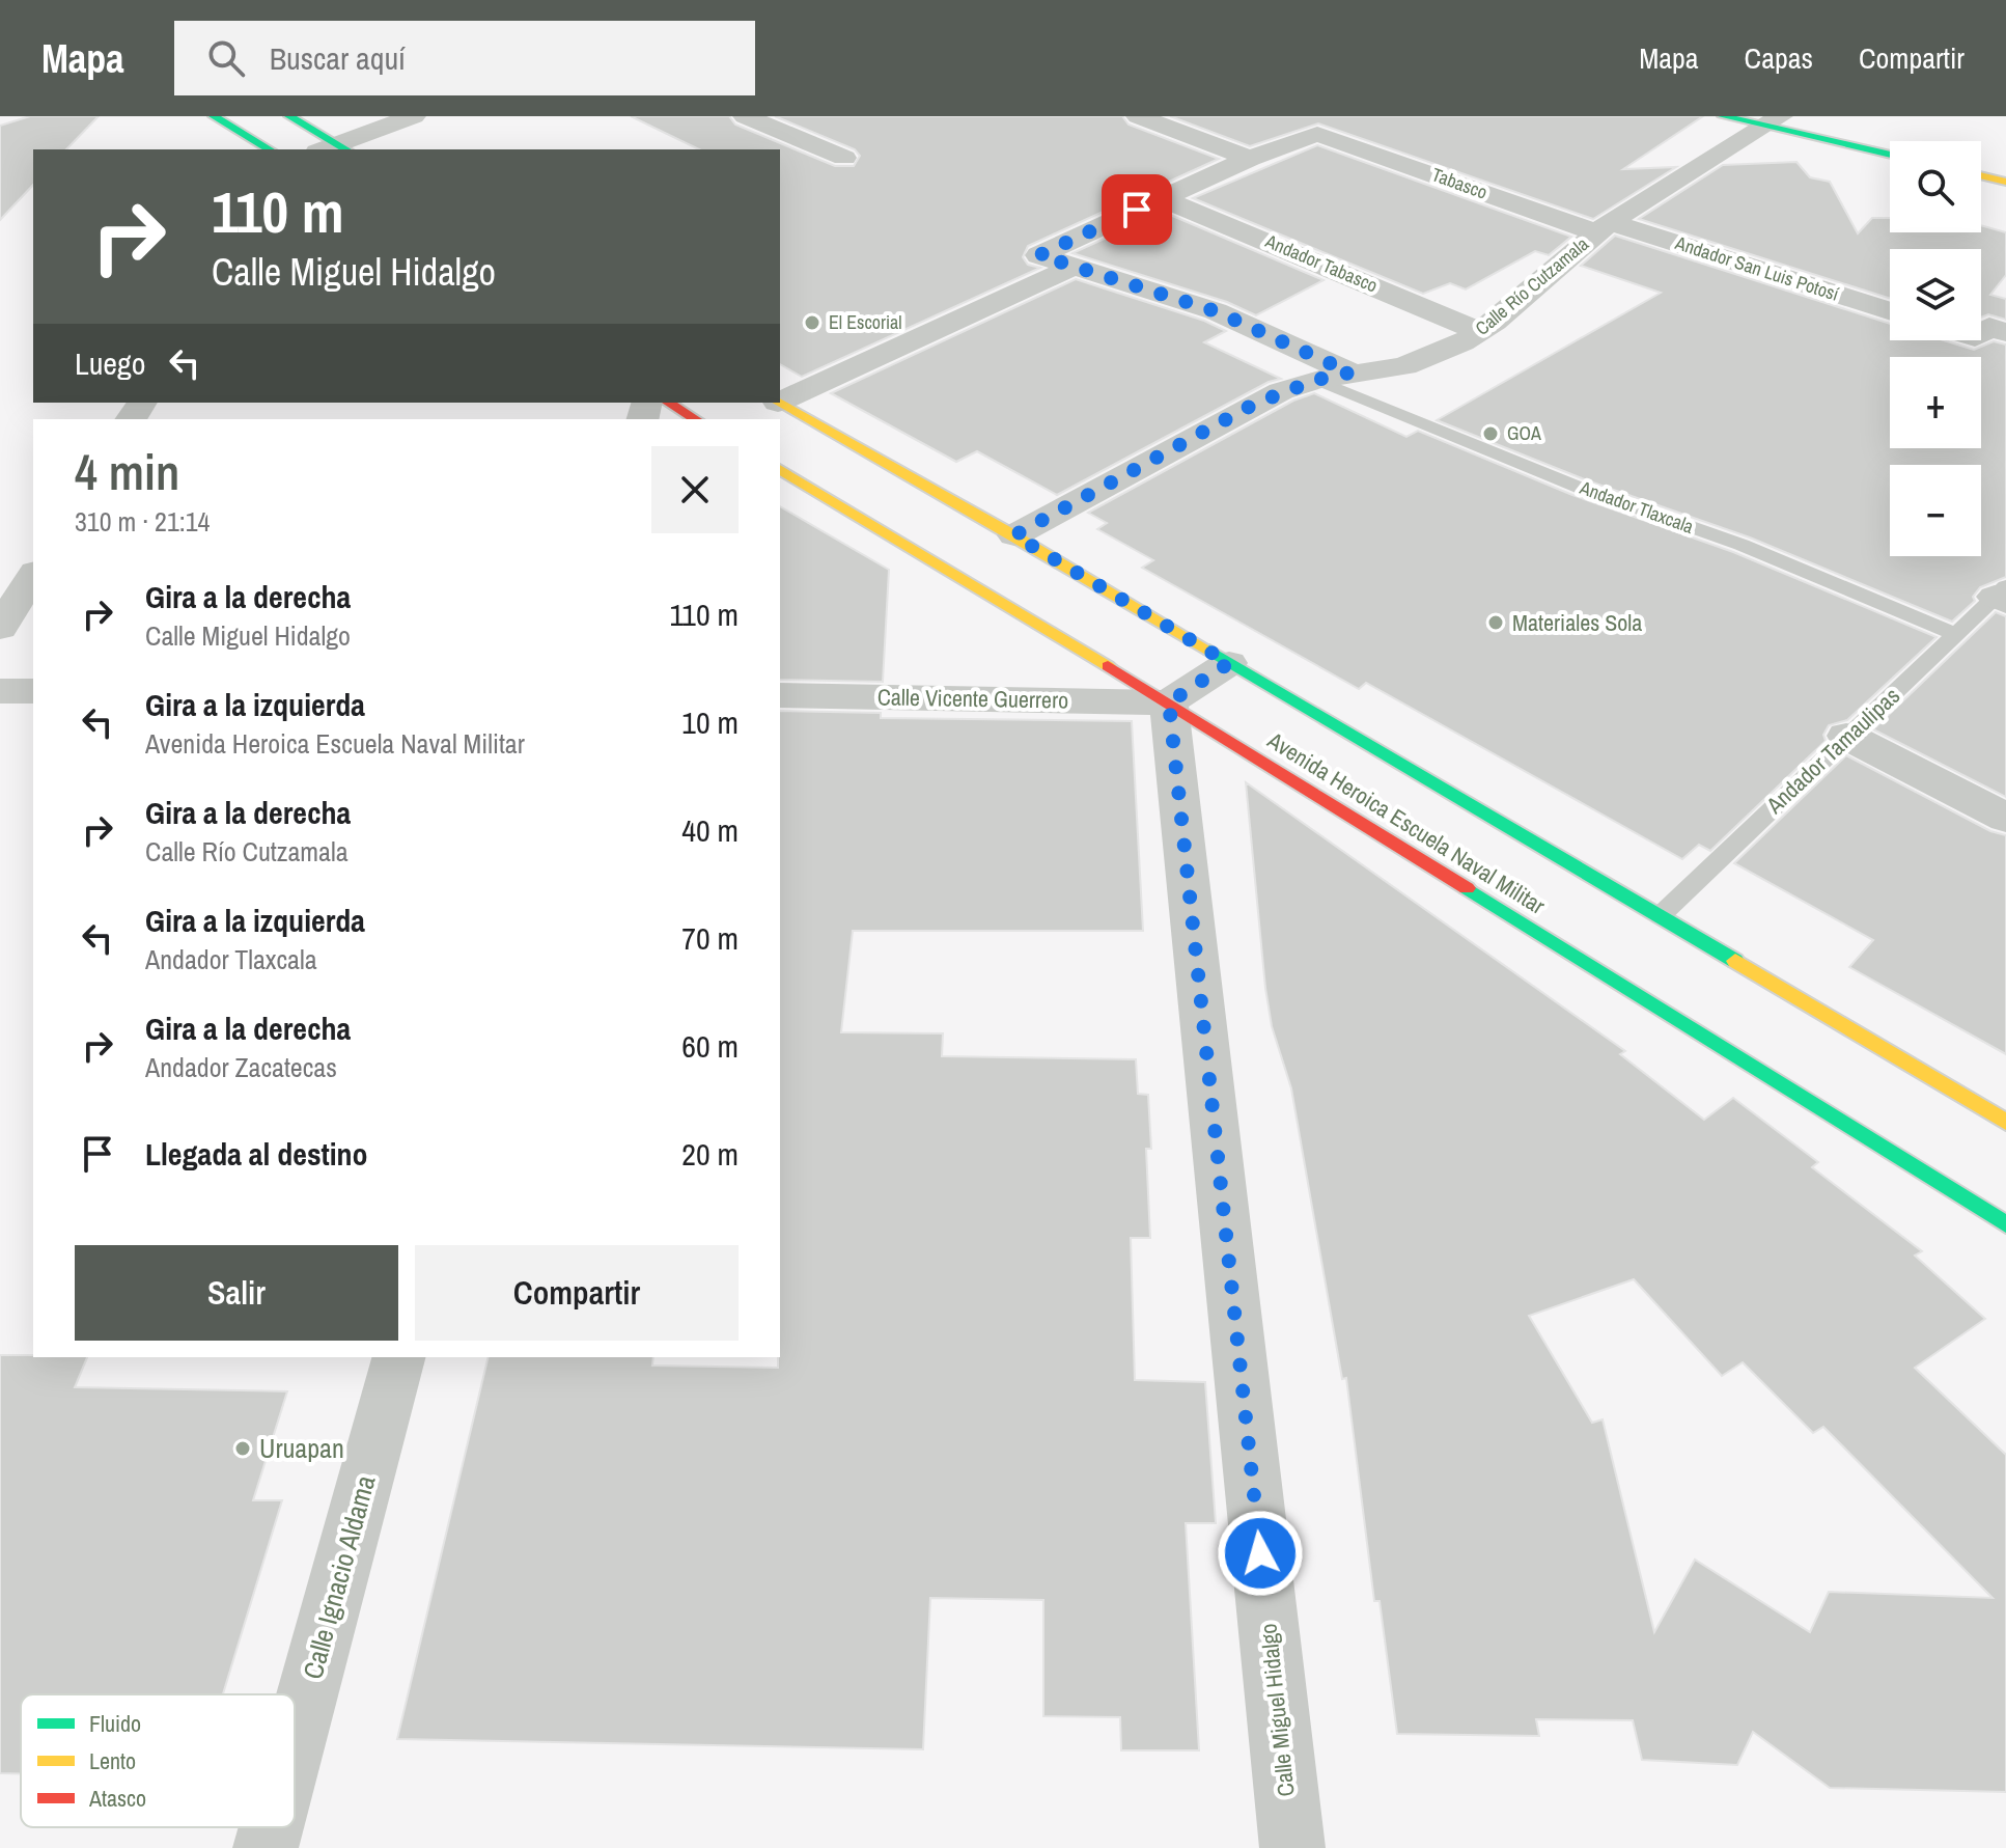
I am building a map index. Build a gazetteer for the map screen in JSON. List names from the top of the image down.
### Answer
{
  "streets": {
    "street": [
      "Tabasco",
      "Andador Tabasco",
      "Andador San Luis Potosí",
      "Calle Río Cutzamala",
      "Calle Vicente Guerrero",
      "Avenida Heroica Escuela Naval Militar",
      "Calle Ignacio Aldama",
      "Calle Miguel Hidalgo"
    ],
    "lane": ["Andador Tlaxcala", "Andador Tamaulipas"]
  },
  "crossings": [
    ["Tabasco", "Andador San Luis Potosí"],
    ["Tabasco", "Calle Río Cutzamala"],
    ["Andador Tabasco", "Calle Río Cutzamala"],
    ["Andador San Luis Potosí", "Calle Río Cutzamala"],
    ["Calle Río Cutzamala", "Andador Tlaxcala"],
    ["Calle Río Cutzamala", "Avenida Heroica Escuela Naval Militar"],
    ["Andador Tlaxcala", "Andador Tamaulipas"],
    ["Calle Vicente Guerrero", "Avenida Heroica Escuela Naval Militar"],
    ["Calle Vicente Guerrero", "Calle Miguel Hidalgo"],
    ["Andador Tamaulipas", "Avenida Heroica Escuela Naval Militar"],
    ["Avenida Heroica Escuela Naval Militar", "Calle Miguel Hidalgo"]
  ],
  "places": [
    "El Escorial",
    "GOA",
    "Materiales Sola",
    "Uruapan"
  ],
  "legend": ["Fluido", "Lento", "Atasco"],
  "page": {
    "header": "Mapa",
    "search": "Buscar aquí",
    "nav": ["Mapa", "Capas", "Compartir"],
    "map_buttons": ["+", "−"],
    "turn": ["110 m", "Calle Miguel Hidalgo"],
    "then": "Luego",
    "heading": ["4 min", "310 m · 21:14"],
    "list": [
      {
        "name": "Gira a la derecha",
        "note": "Calle Miguel Hidalgo",
        "value": "110 m"
      },
      {
        "name": "Gira a la izquierda",
        "note": "Avenida Heroica Escuela Naval Militar",
        "value": "10 m"
      },
      {
        "name": "Gira a la derecha",
        "note": "Calle Río Cutzamala",
        "value": "40 m"
      },
      {
        "name": "Gira a la izquierda",
        "note": "Andador Tlaxcala",
        "value": "70 m"
      },
      {
        "name": "Gira a la derecha",
        "note": "Andador Zacatecas",
        "value": "60 m"
      },
      {
        "name": "Llegada al destino",
        "value": "20 m"
      }
    ],
    "buttons": ["Salir", "Compartir"]
  }
}
